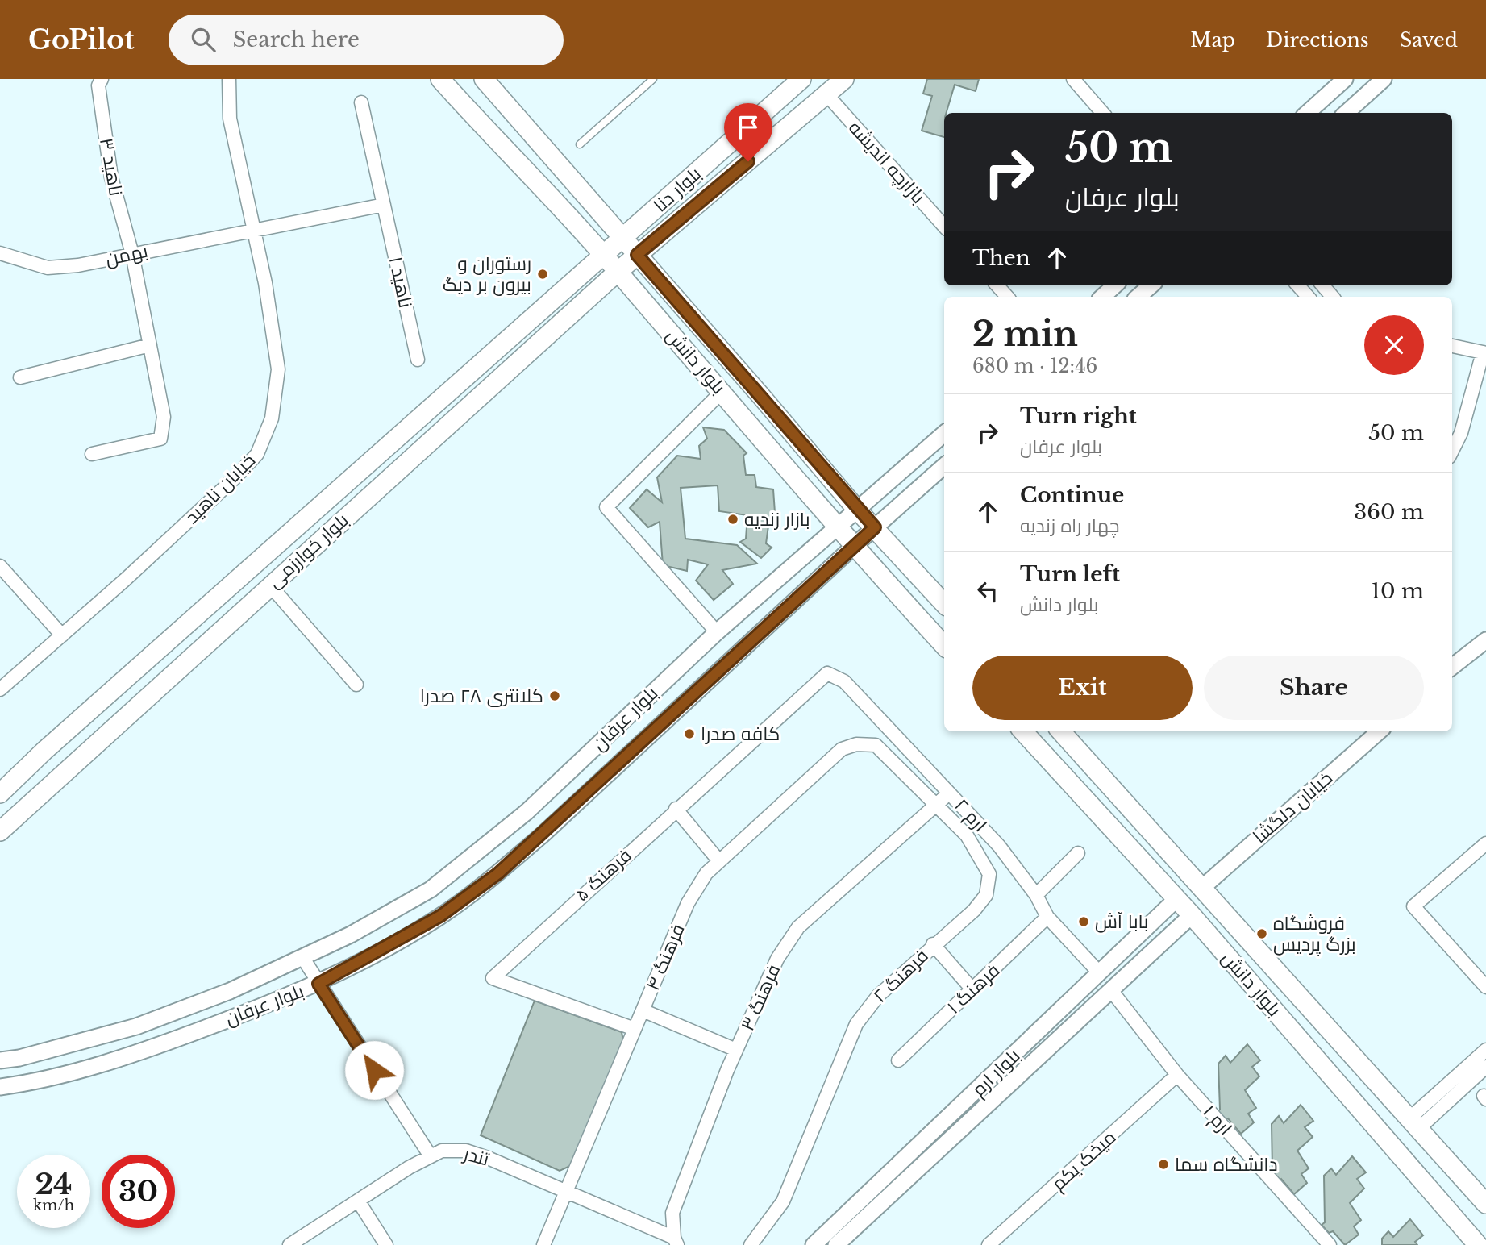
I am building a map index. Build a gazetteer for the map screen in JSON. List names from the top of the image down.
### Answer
{
  "streets": {
    "main road": ["بلوار دنا", "بلوار دانش", "بلوار خوارزمی"],
    "street": [
      "بازارچه اندیشه",
      "ناهید ۳",
      "بهمن",
      "ناهید ۱",
      "خیابان ناهید",
      "بلوار عرفان",
      "خیابان دلگشا",
      "ارم ۲",
      "فرهنگ ۵",
      "فرهنگ ۴",
      "فرهنگ ۲",
      "فرهنگ ۱",
      "فرهنگ ۳",
      "بلوار ارم",
      "ارم ۱",
      "تندر",
      "میخک یکم"
    ]
  },
  "crossings": [
    ["بازارچه اندیشه", "بلوار دنا"],
    ["ناهید ۳", "بهمن"],
    ["بلوار دنا", "بلوار دانش"],
    ["بلوار دنا", "بلوار خوارزمی"],
    ["بهمن", "خیابان ناهید"],
    ["بلوار دانش", "بلوار خوارزمی"],
    ["بلوار دانش", "بلوار عرفان"],
    ["بلوار دانش", "خیابان دلگشا"],
    ["بلوار دانش", "بلوار ارم"],
    ["ارم ۲", "فرهنگ ۵"],
    ["ارم ۲", "فرهنگ ۱"],
    ["ارم ۲", "فرهنگ ۳"],
    ["ارم ۲", "بلوار ارم"],
    ["فرهنگ ۵", "فرهنگ ۴"],
    ["فرهنگ ۴", "فرهنگ ۲"],
    ["فرهنگ ۴", "تندر"],
    ["فرهنگ ۲", "فرهنگ ۳"],
    ["فرهنگ ۳", "تندر"],
    ["بلوار ارم", "ارم ۱"],
    ["ارم ۱", "میخک یکم"]
  ],
  "places": [
    "رستوران و بیرون بر دیگ",
    "بازار زندیه",
    "کلانتری ۲۸ صدرا",
    "کافه صدرا",
    "بابا آش",
    "فروشگاه بزرگ پردیس",
    "دانشگاه سما"
  ],
  "page": {
    "header": "GoPilot",
    "search": "Search here",
    "nav": ["Map", "Directions", "Saved"],
    "turn": ["50 m", "بلوار عرفان"],
    "then": "Then",
    "heading": ["2 min", "680 m · 12:46"],
    "list": [
      {
        "name": "Turn right",
        "note": "بلوار عرفان",
        "value": "50 m"
      },
      {
        "name": "Continue",
        "note": "چهار راه زندیه",
        "value": "360 m"
      },
      {
        "name": "Turn left",
        "note": "بلوار دانش",
        "value": "10 m"
      }
    ],
    "buttons": ["Exit", "Share"],
    "speed": "24 km/h",
    "limit": "30"
  }
}
